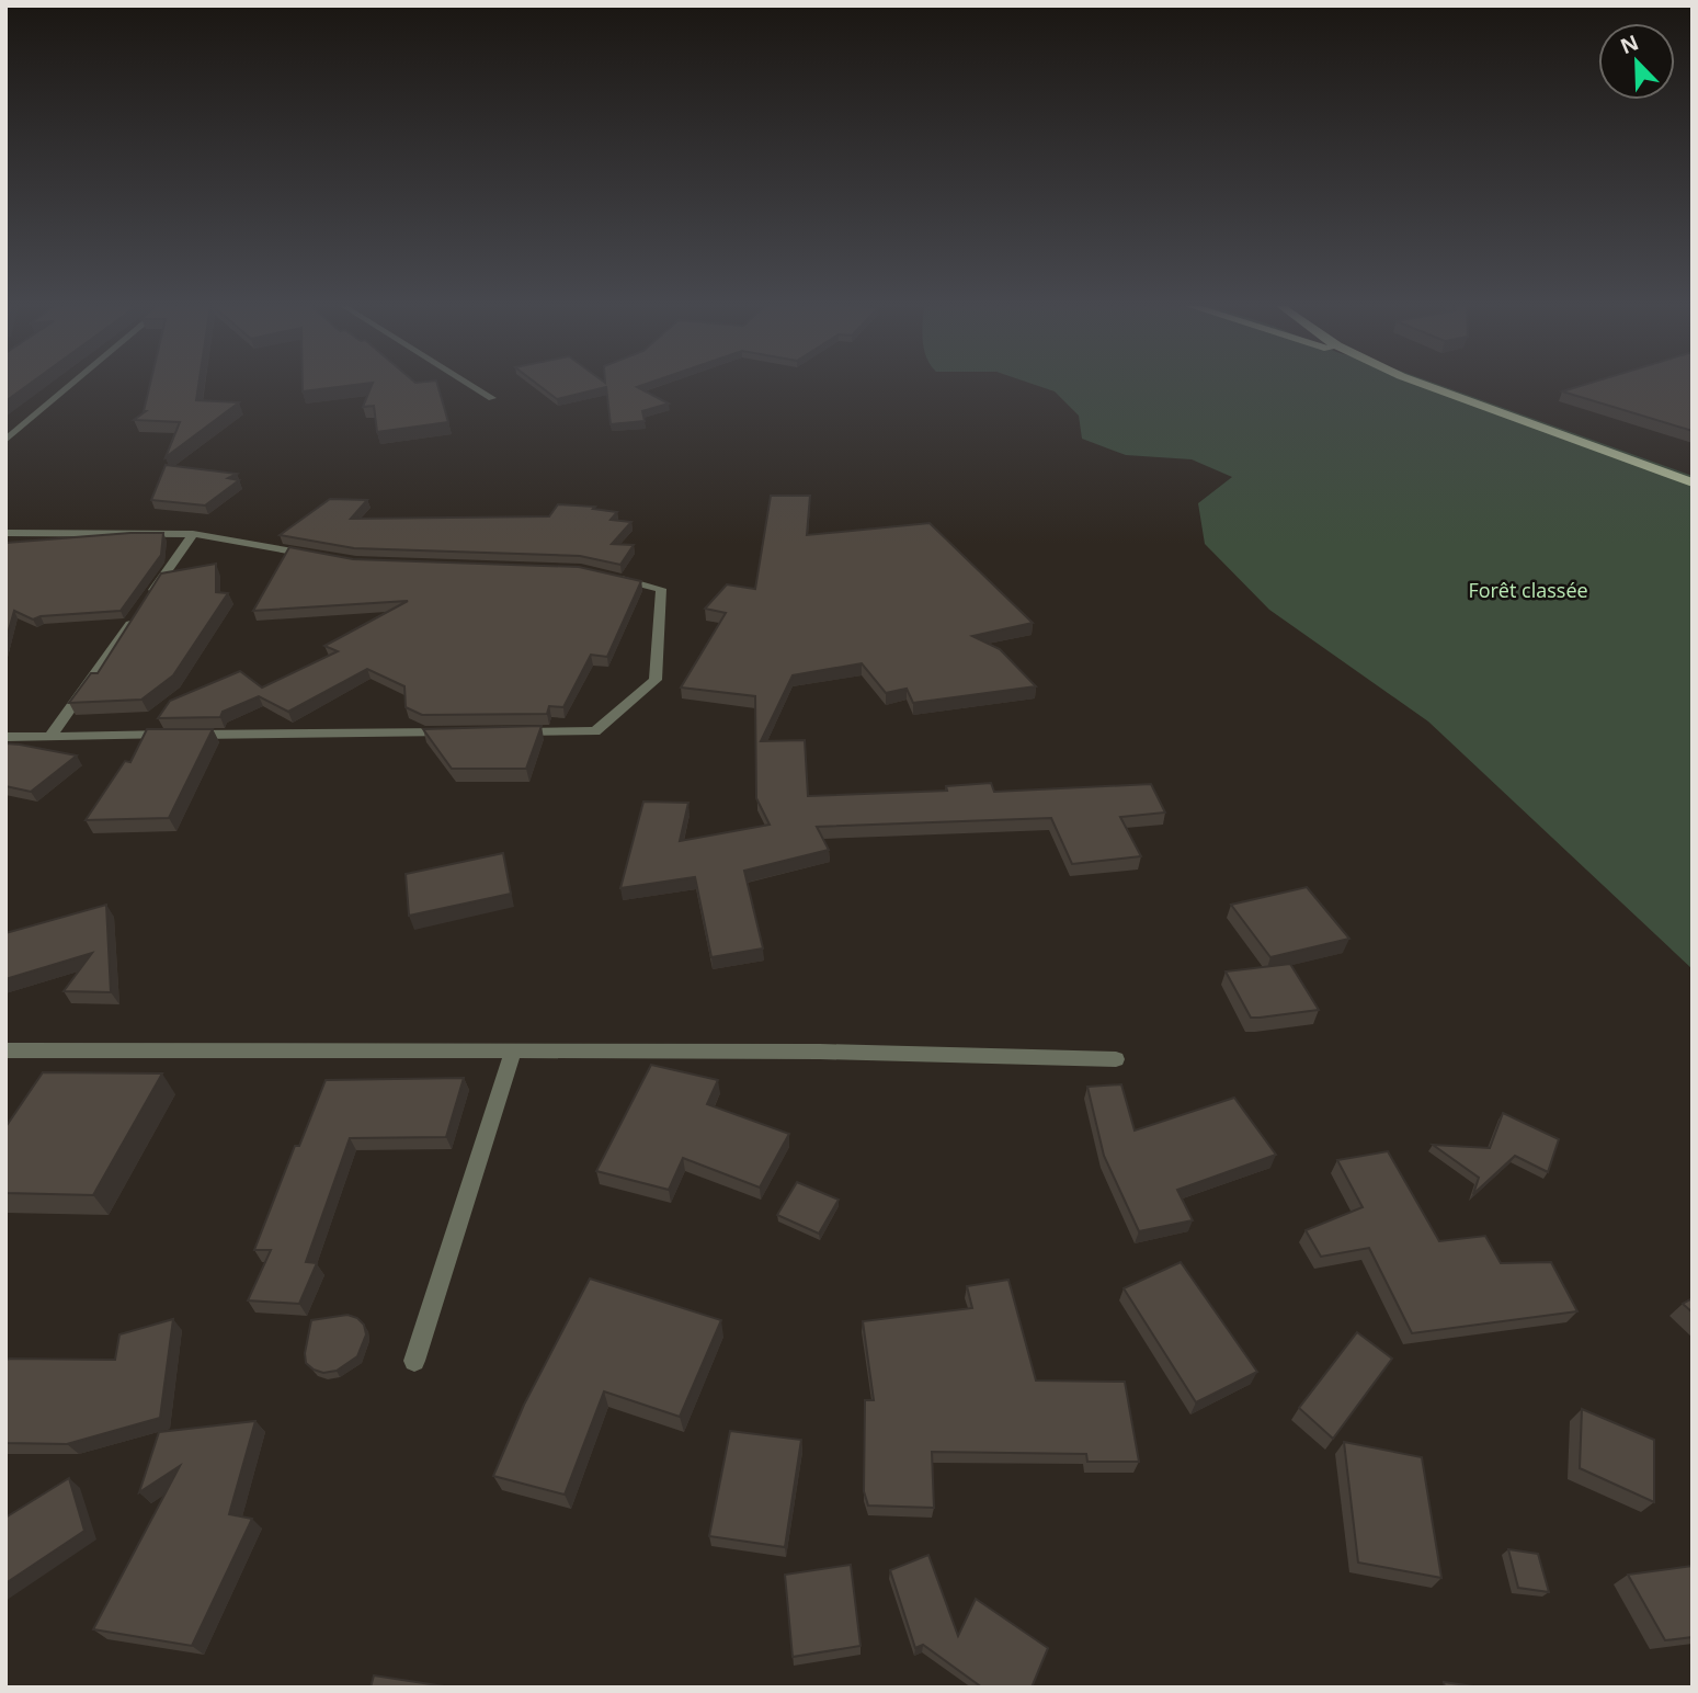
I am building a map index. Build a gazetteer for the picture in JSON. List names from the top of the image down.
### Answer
{
  "parks": ["Forêt classée"],
  "north": "top left"
}
